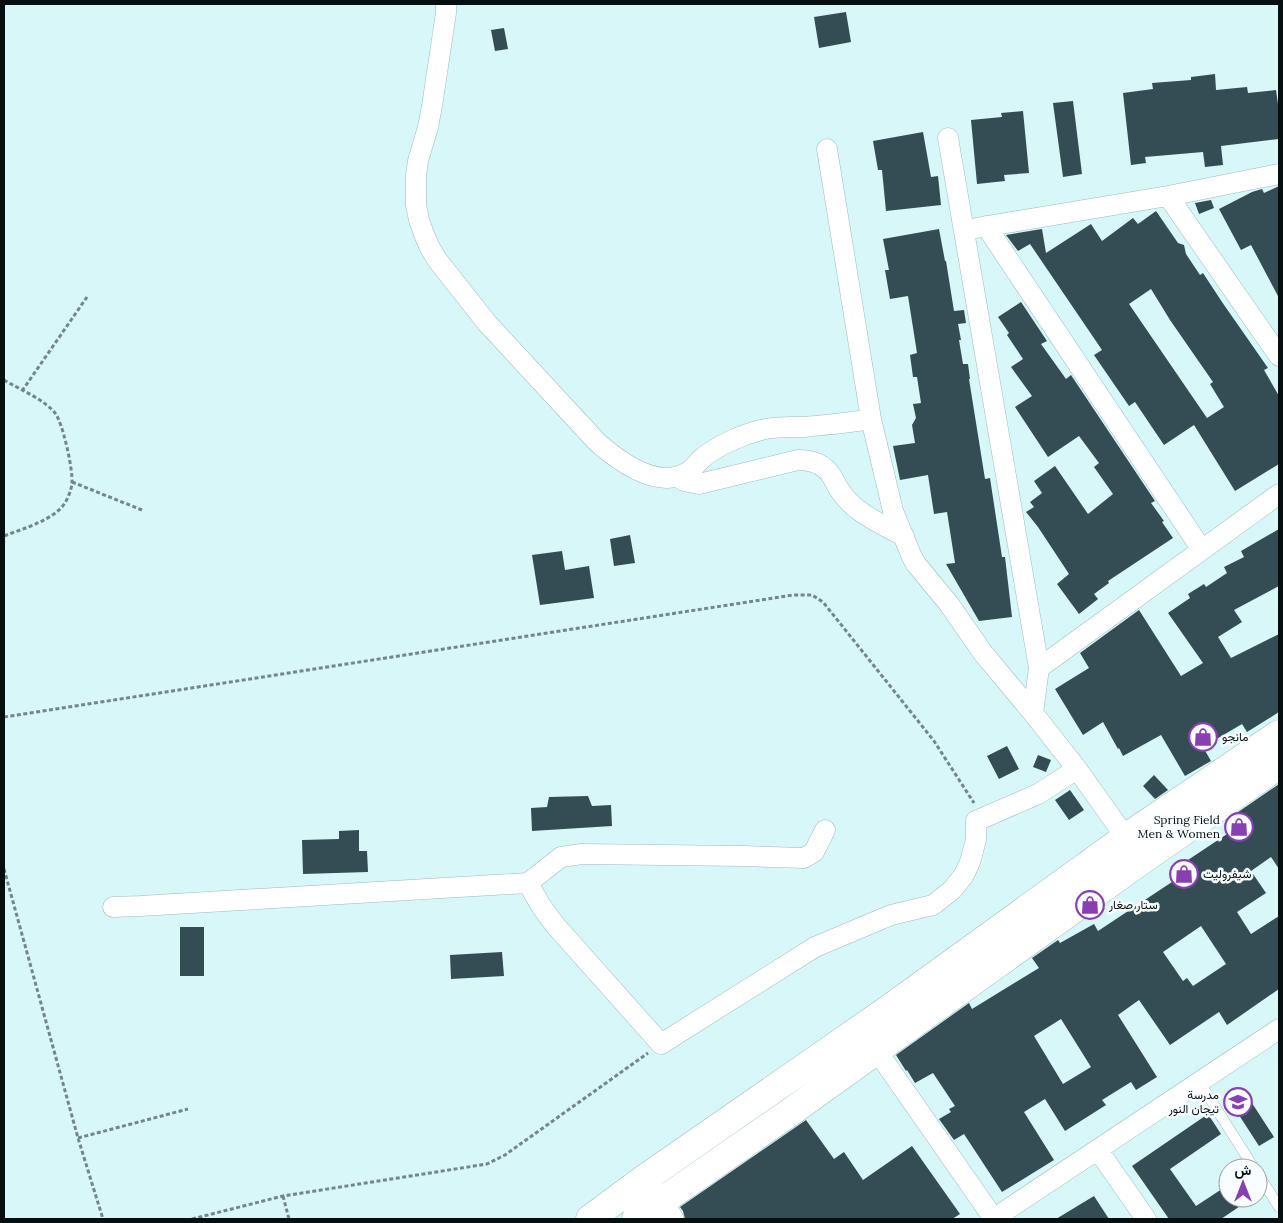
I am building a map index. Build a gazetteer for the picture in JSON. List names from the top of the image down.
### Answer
{
  "places": {
    "shop": [
      "مانجو",
      "Spring Field Men & Women",
      "شيفروليت",
      "ستار صغار"
    ],
    "school or university": ["مدرسة تيجان النور"]
  },
  "north": "top"
}
